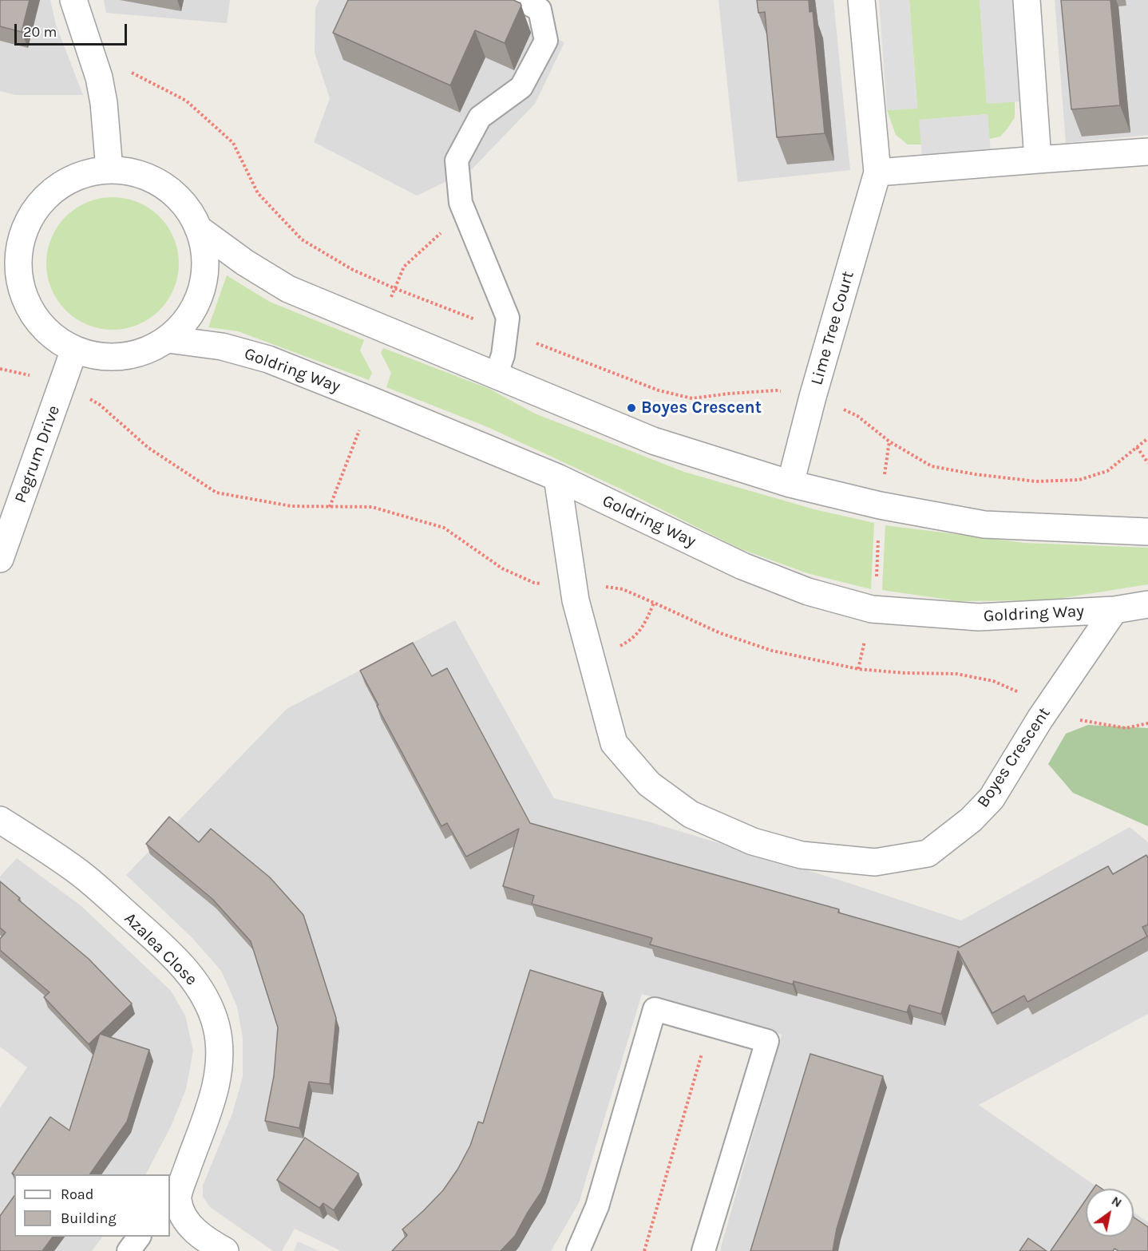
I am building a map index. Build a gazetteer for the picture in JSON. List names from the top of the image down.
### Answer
{
  "streets": {
    "street": [
      "Lime Tree Court",
      "Goldring Way",
      "Pegrum Drive",
      "Boyes Crescent",
      "Azalea Close"
    ]
  },
  "crossings": [
    ["Goldring Way", "Boyes Crescent"]
  ],
  "places": ["Boyes Crescent"],
  "legend": ["Road", "Building"],
  "scale_bar": "20 m",
  "north": "top right"
}
